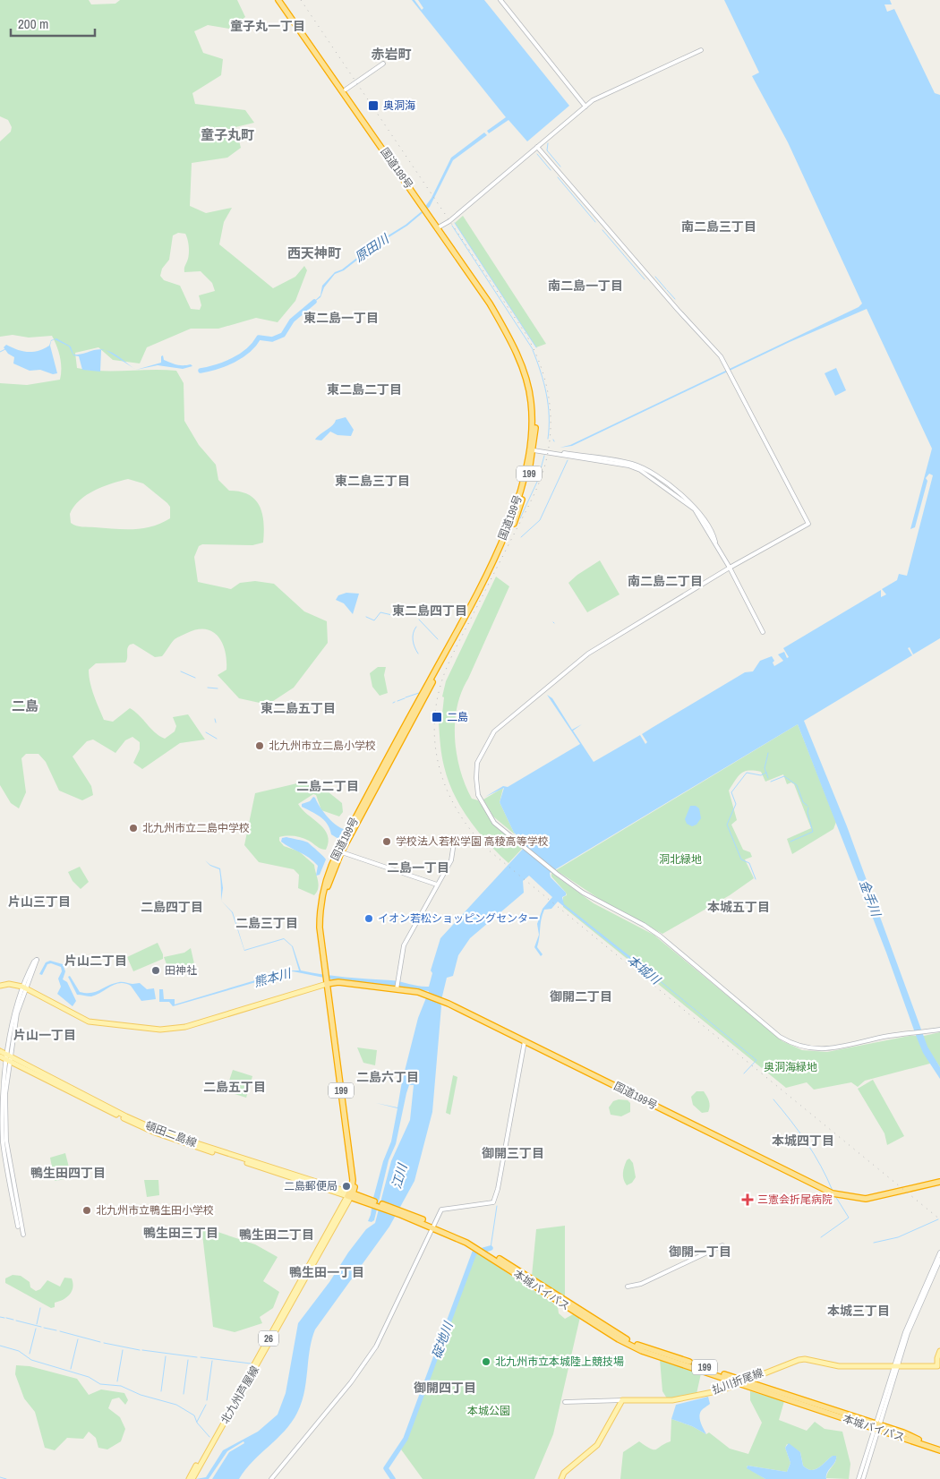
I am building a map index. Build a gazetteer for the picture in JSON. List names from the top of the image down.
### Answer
{
  "streets": {
    "highway": ["国道199号", "199", "本城バイパス"],
    "main road": [
      "頓田二島線",
      "26",
      "払川折尾線",
      "北九州芦屋線"
    ]
  },
  "crossings": [
    ["国道199号", "199"],
    ["199", "頓田二島線"],
    ["199", "本城バイパス"],
    ["199", "北九州芦屋線"],
    ["頓田二島線", "本城バイパス"],
    ["頓田二島線", "北九州芦屋線"],
    ["本城バイパス", "払川折尾線"],
    ["本城バイパス", "北九州芦屋線"]
  ],
  "districts": [
    "童子丸一丁目",
    "赤岩町",
    "童子丸町",
    "南二島三丁目",
    "西天神町",
    "南二島一丁目",
    "東二島一丁目",
    "東二島二丁目",
    "東二島三丁目",
    "南二島二丁目",
    "東二島四丁目",
    "二島",
    "東二島五丁目",
    "二島二丁目",
    "二島一丁目",
    "片山三丁目",
    "二島四丁目",
    "本城五丁目",
    "二島三丁目",
    "片山二丁目",
    "御開二丁目",
    "片山一丁目",
    "二島六丁目",
    "二島五丁目",
    "本城四丁目",
    "御開三丁目",
    "鴨生田四丁目",
    "鴨生田三丁目",
    "鴨生田二丁目",
    "御開一丁目",
    "鴨生田一丁目",
    "本城三丁目",
    "御開四丁目"
  ],
  "water": [
    "原田川",
    "金手川",
    "本城川",
    "熊本川",
    "江川",
    "碇地川"
  ],
  "parks": ["洞北緑地", "奥洞海緑地", "本城公園"],
  "places": {
    "transit": ["奥洞海", "二島"],
    "other": [
      "北九州市立二島小学校",
      "北九州市立二島中学校",
      "学校法人若松学園 高稜高等学校",
      "イオン若松ショッピングセンター",
      "田神社",
      "二島郵便局",
      "北九州市立鴨生田小学校",
      "北九州市立本城陸上競技場"
    ],
    "health": ["三憲会折尾病院"]
  },
  "scale_bar": "200 m"
}
